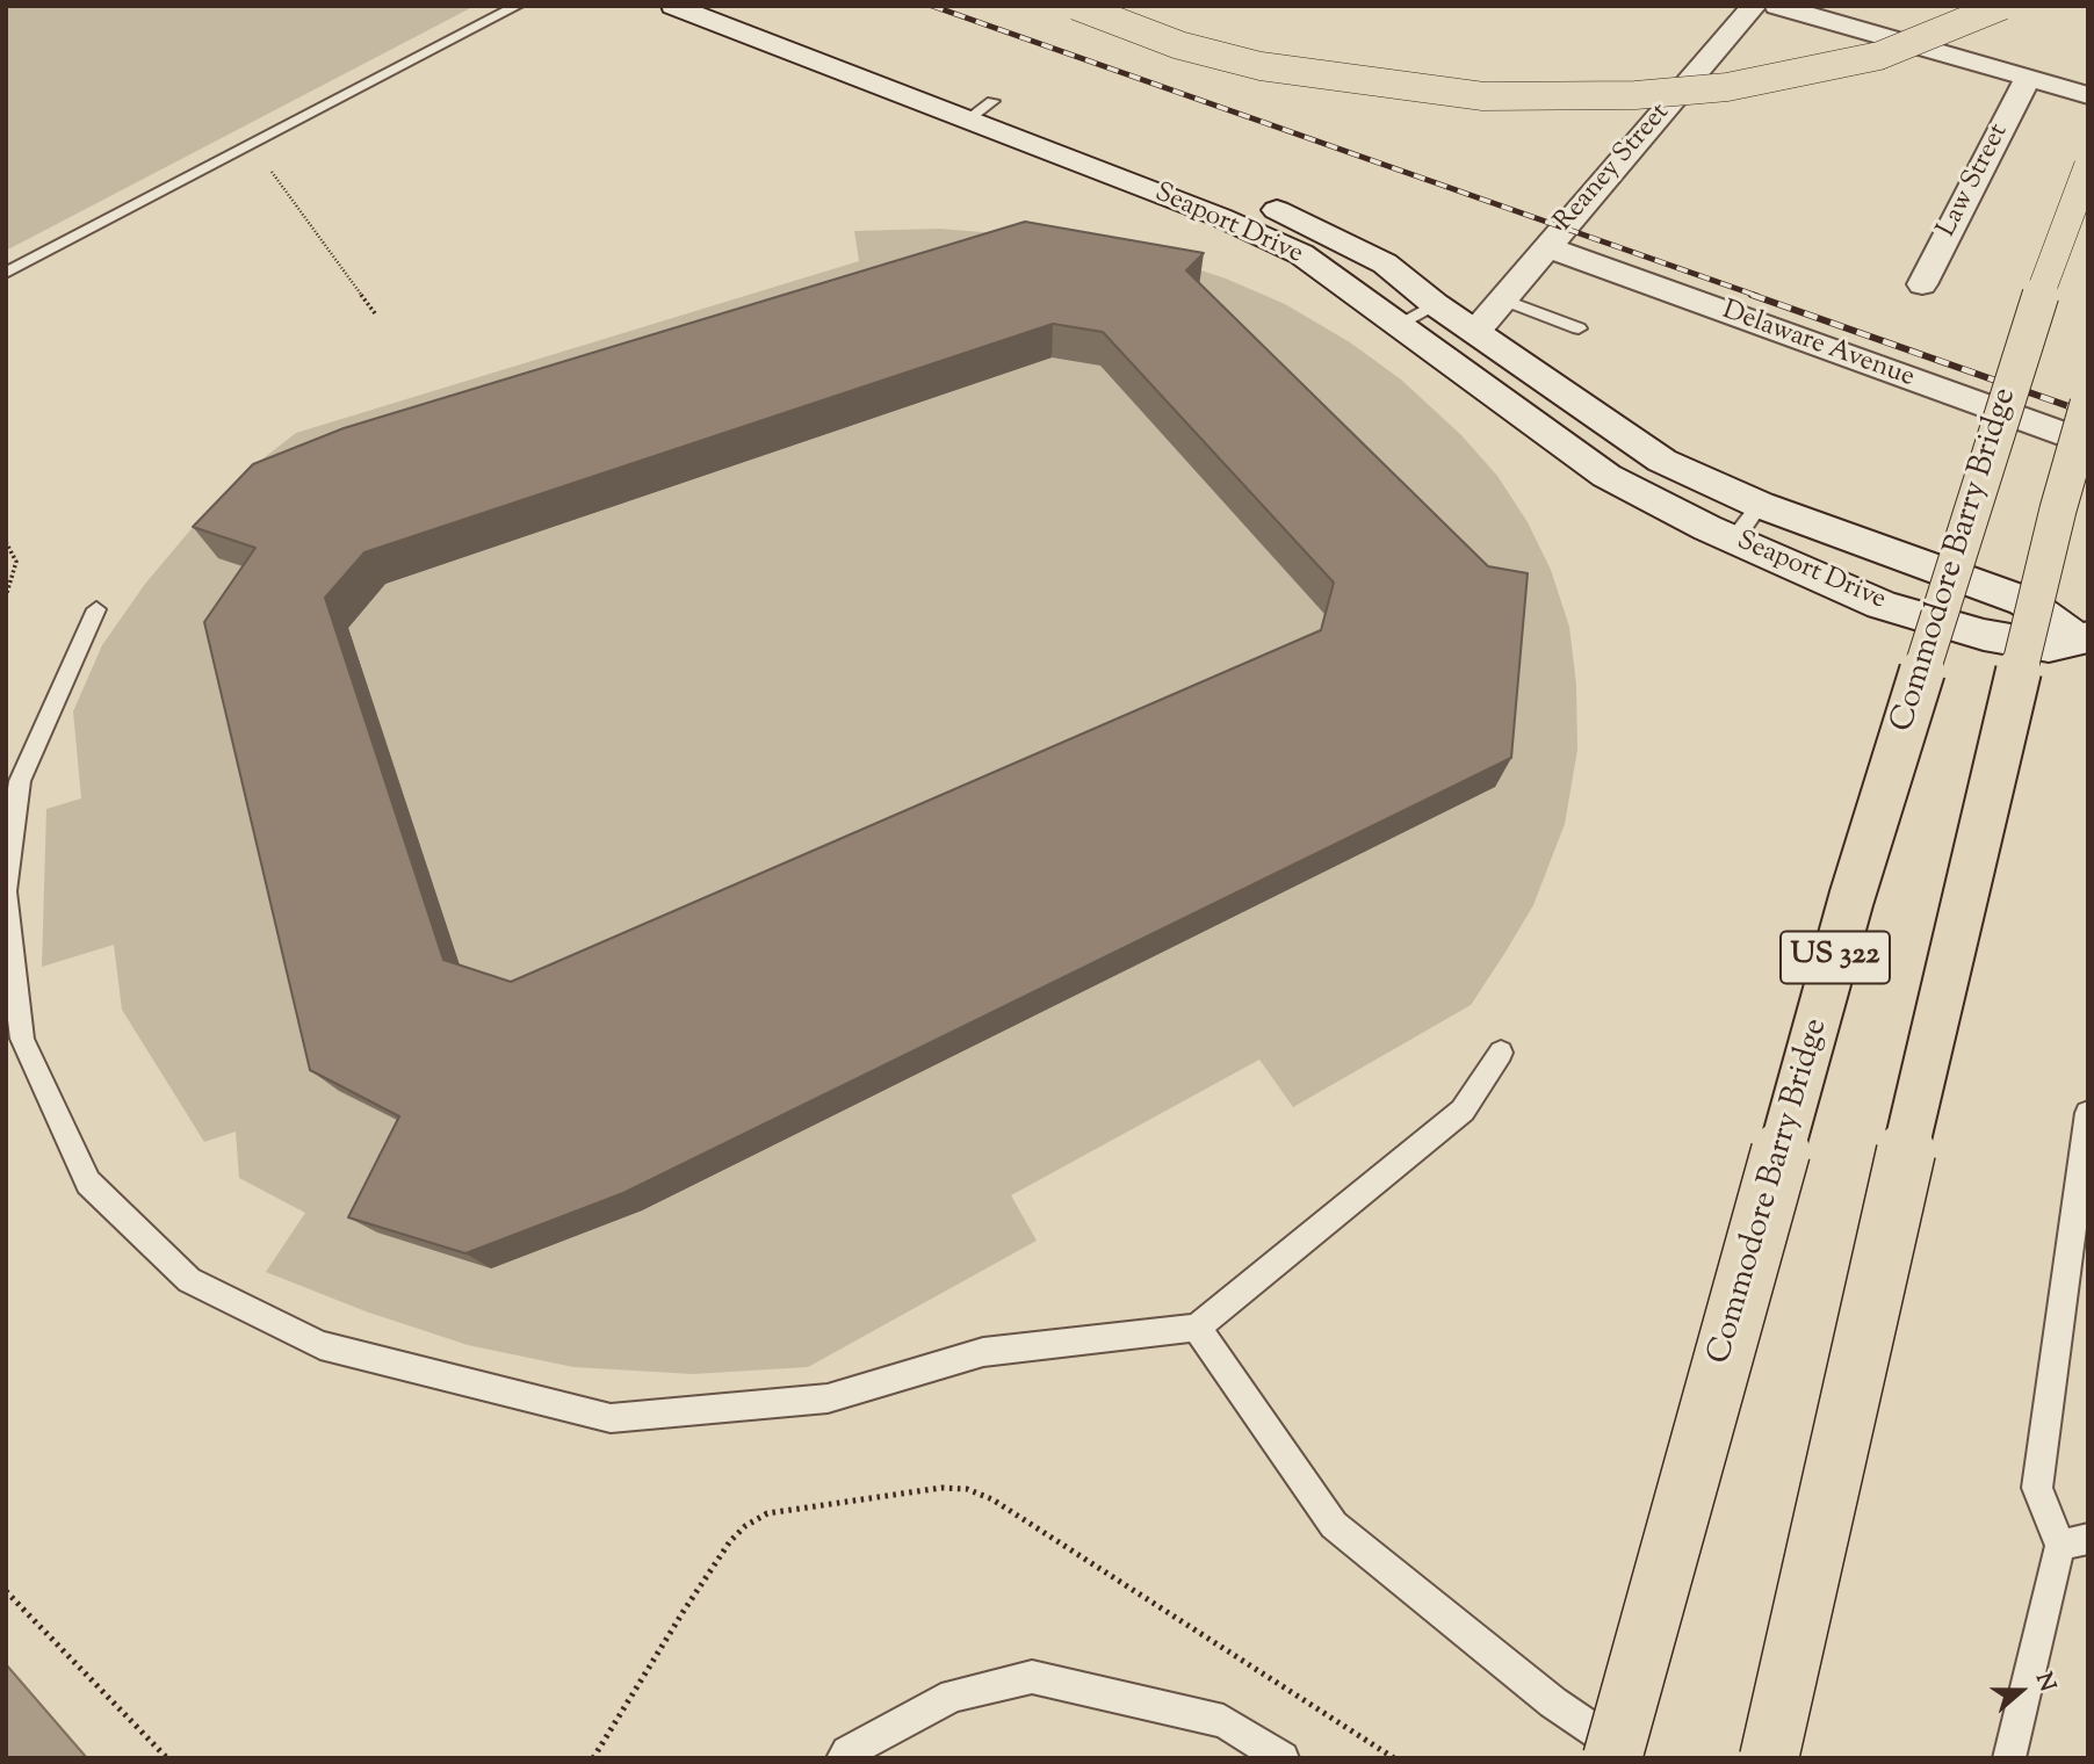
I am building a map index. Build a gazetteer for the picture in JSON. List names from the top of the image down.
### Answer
{
  "streets": {
    "highway": ["Commodore Barry Bridge", "US 322"],
    "street": [
      "Reaney Street",
      "Law Street",
      "Seaport Drive",
      "Delaware Avenue"
    ]
  },
  "crossings": [
    ["Reaney Street", "Seaport Drive"],
    ["Reaney Street", "Delaware Avenue"]
  ],
  "north": "right"
}
